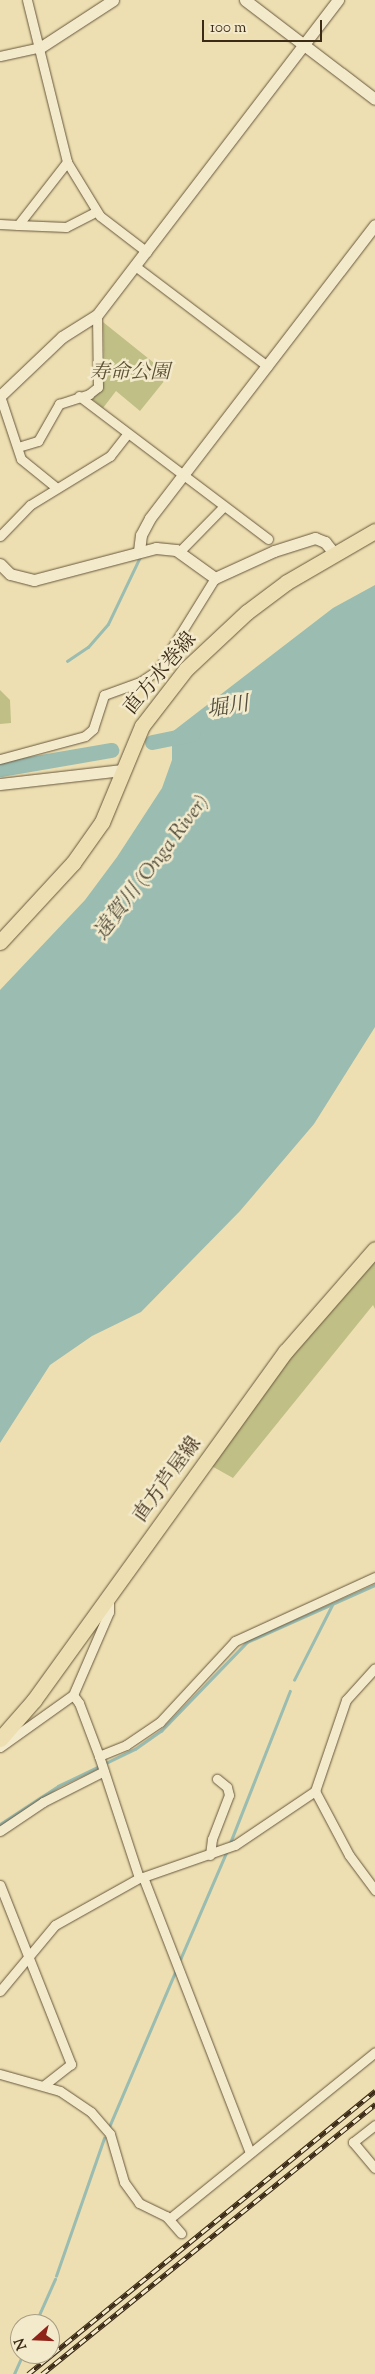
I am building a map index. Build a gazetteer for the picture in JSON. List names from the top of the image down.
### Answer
{
  "streets": {
    "main road": ["直方水巻線", "直方芦屋線"]
  },
  "water": ["堀川", "遠賀川 (Onga River)"],
  "parks": ["寿命公園"],
  "scale_bar": "100 m",
  "north": "left"
}
